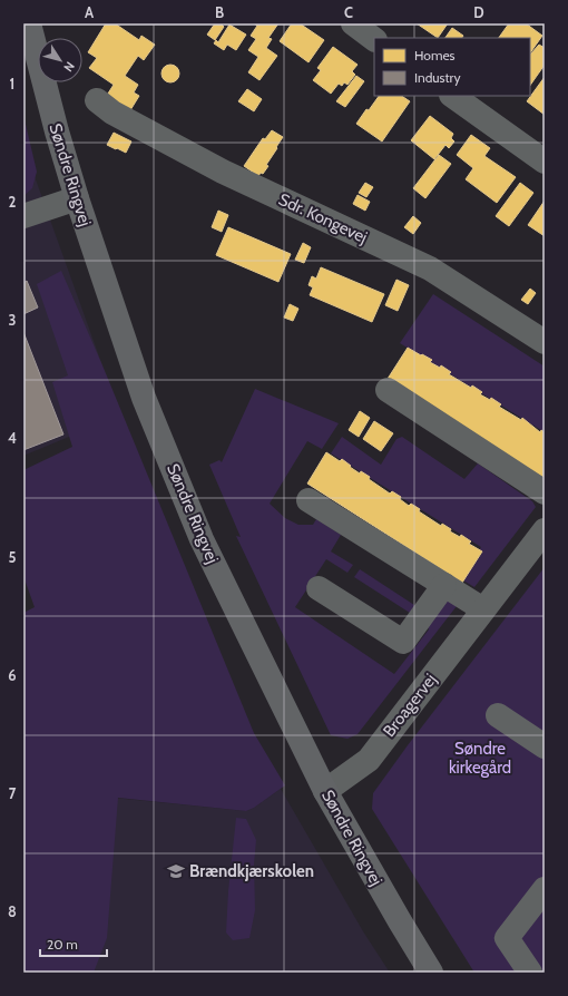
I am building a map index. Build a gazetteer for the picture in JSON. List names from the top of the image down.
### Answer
{
  "streets": {
    "main road": ["Søndre Ringvej"],
    "street": ["Sdr. Kongevej", "Broagervej"]
  },
  "crossings": [
    ["Søndre Ringvej", "Broagervej"]
  ],
  "parks": ["Søndre kirkegård"],
  "places": {
    "school or university": ["Brændkjærskolen"]
  },
  "legend": ["Homes", "Industry"],
  "scale_bar": "20 m",
  "north": "bottom right",
  "grid": {
    "columns": [
      "A",
      "B",
      "C",
      "D"
    ],
    "rows": [
      "1",
      "2",
      "3",
      "4",
      "5",
      "6",
      "7",
      "8"
    ]
  }
}
